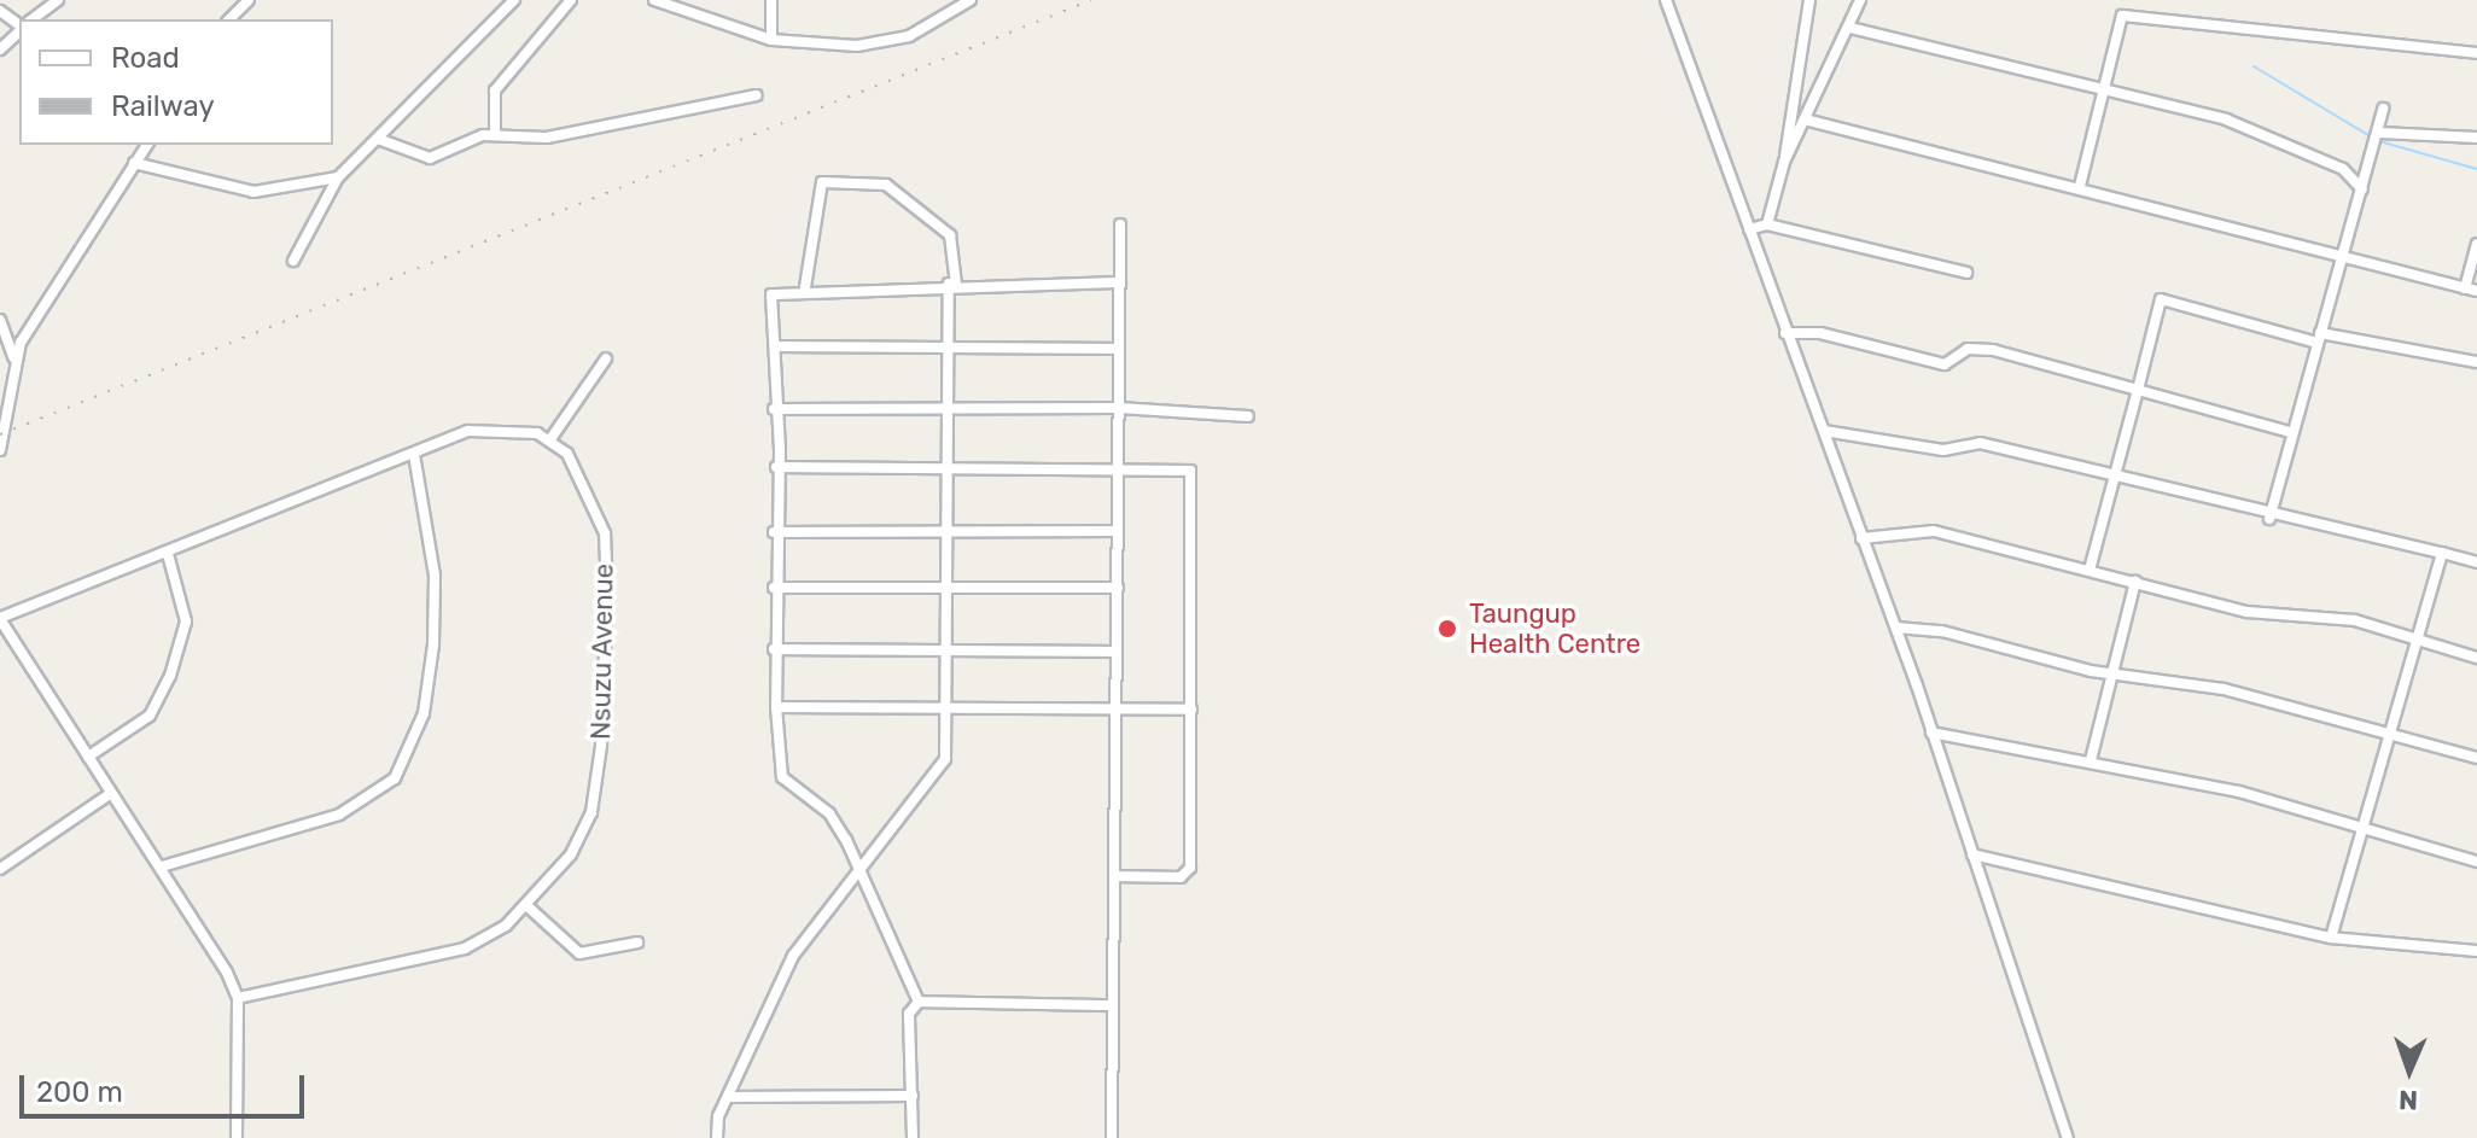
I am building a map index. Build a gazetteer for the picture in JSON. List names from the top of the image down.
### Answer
{
  "streets": {
    "street": ["Nsuzu Avenue"]
  },
  "places": ["Taungup Health Centre"],
  "legend": ["Road", "Railway"],
  "scale_bar": "200 m",
  "north": "bottom"
}
